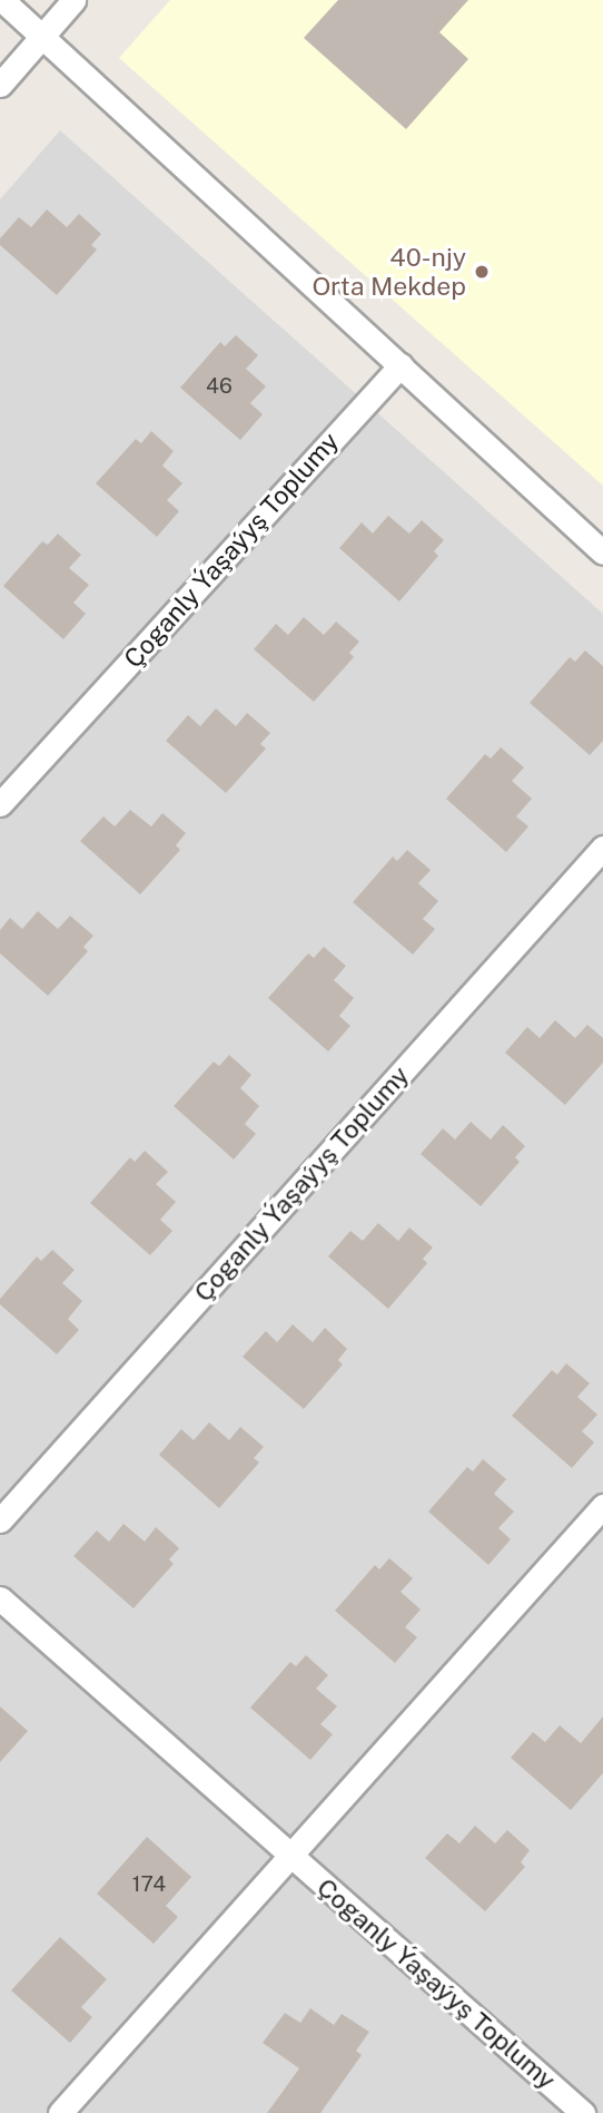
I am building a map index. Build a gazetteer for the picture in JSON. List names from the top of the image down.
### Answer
{
  "streets": {
    "street": ["Çoganly Ýaşaýyş Toplumy"]
  },
  "places": ["40-njy Orta Mekdep"],
  "house_numbers": ["46", "174"]
}
